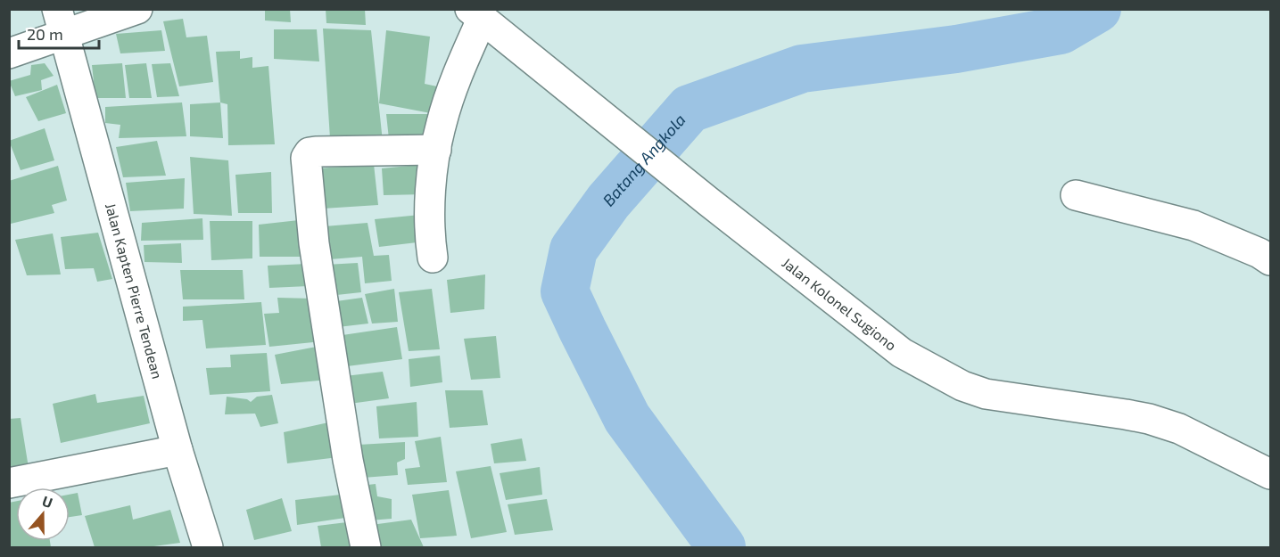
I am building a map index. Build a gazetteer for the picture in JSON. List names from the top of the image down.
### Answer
{
  "streets": {
    "street": ["Jalan Kapten Pierre Tendean", "Jalan Kolonel Sugiono"]
  },
  "water": ["Batang Angkola"],
  "scale_bar": "20 m",
  "north": "top"
}
